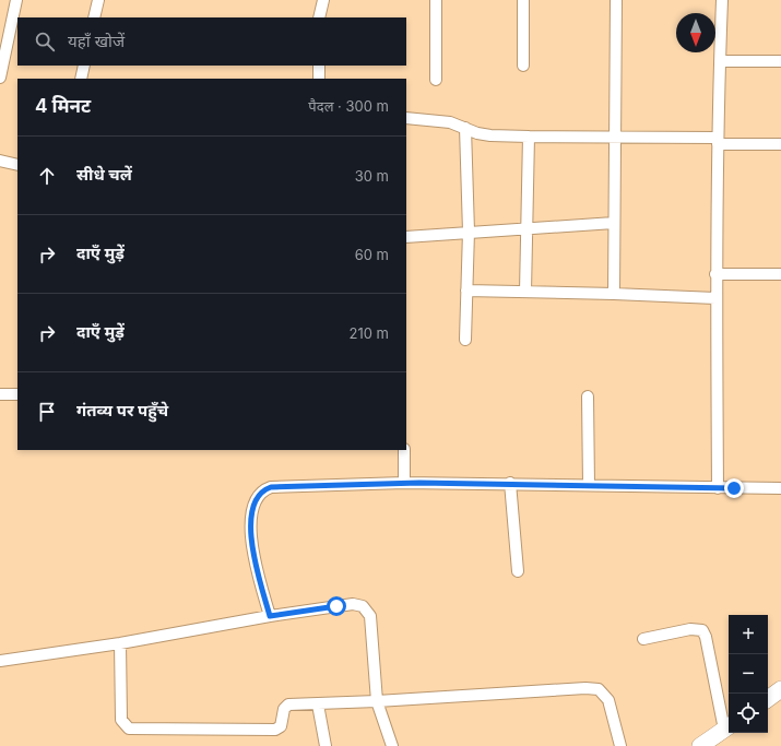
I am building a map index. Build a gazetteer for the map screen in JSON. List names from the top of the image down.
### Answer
{
  "north": "bottom",
  "page": {
    "search": "यहाँ खोजें",
    "heading": ["4 मिनट", "पैदल · 300 m"],
    "list": [
      ["सीधे चलें", "30 m"],
      ["दाएँ मुड़ें", "60 m"],
      ["दाएँ मुड़ें", "210 m"],
      "गंतव्य पर पहुँचे"
    ],
    "map_buttons": ["+", "−"]
  }
}
